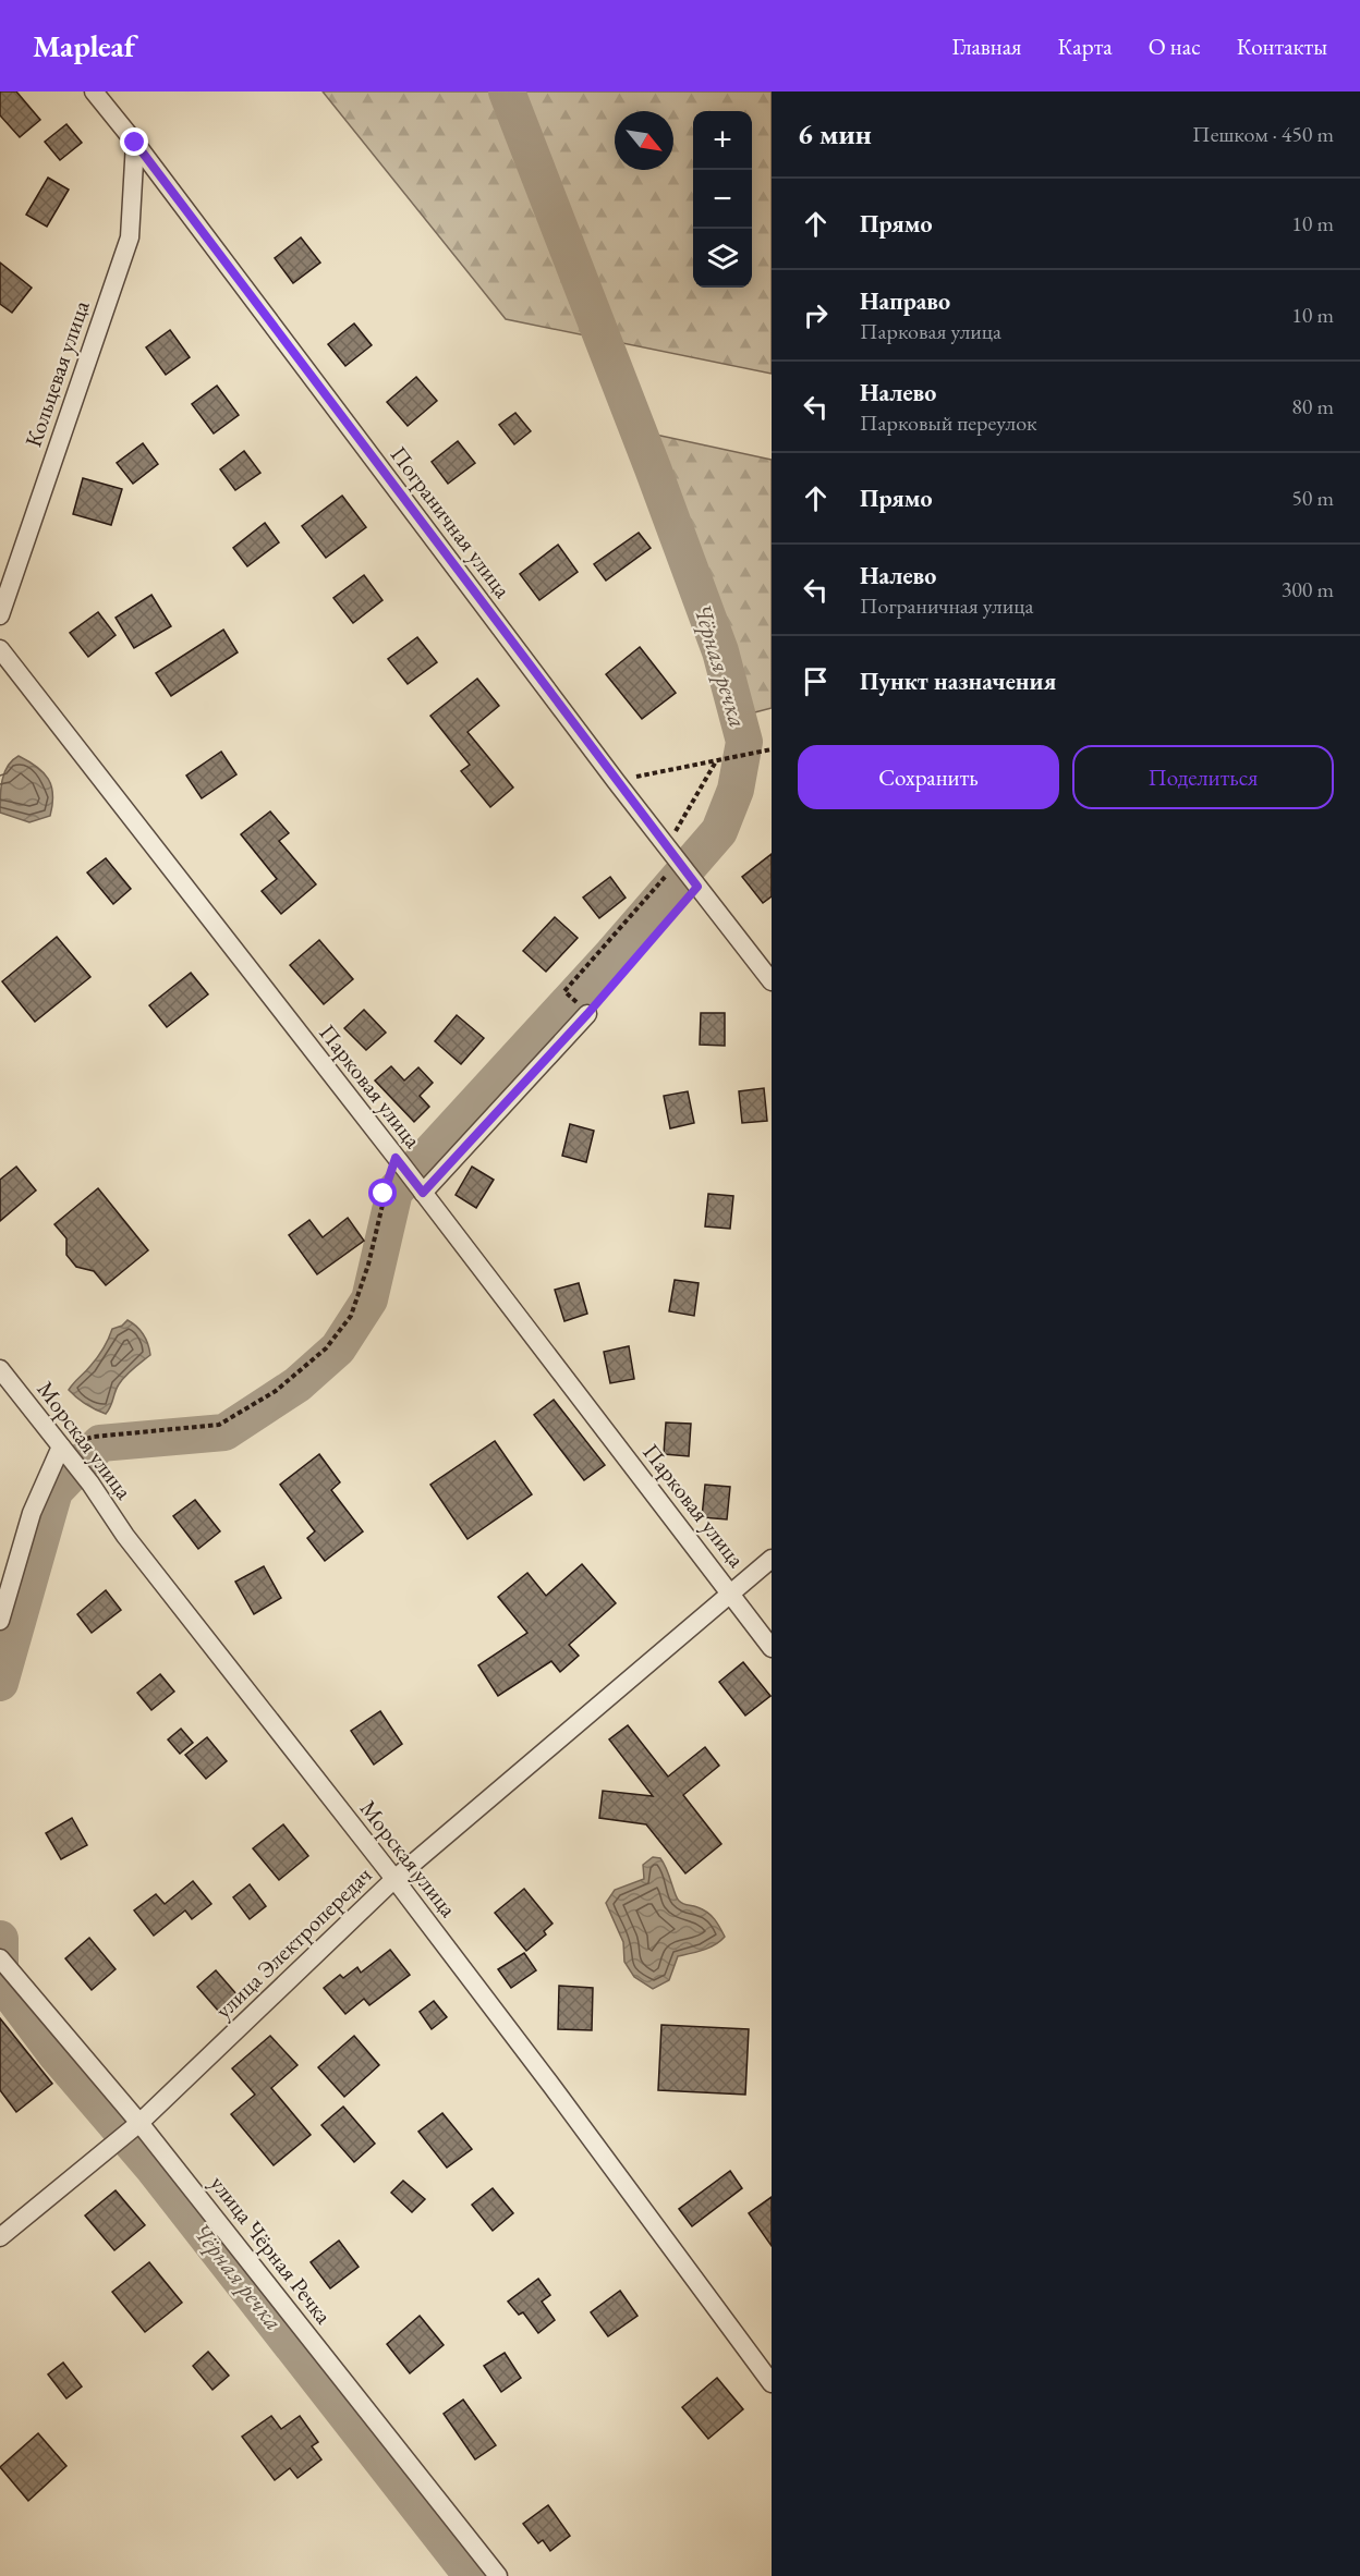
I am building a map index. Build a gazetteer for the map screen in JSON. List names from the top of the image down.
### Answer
{
  "streets": {
    "street": [
      "Кольцевая улица",
      "Пограничная улица",
      "Парковая улица",
      "Морская улица",
      "улица Электропередач",
      "улица Чёрная Речка"
    ]
  },
  "crossings": [
    ["Кольцевая улица", "Пограничная улица"],
    ["Парковая улица", "улица Электропередач"],
    ["Морская улица", "улица Электропередач"],
    ["улица Электропередач", "улица Чёрная Речка"]
  ],
  "water": ["Чёрная речка"],
  "north": "bottom right",
  "page": {
    "header": "Mapleaf",
    "nav": [
      "Главная",
      "Карта",
      "О нас",
      "Контакты"
    ],
    "heading": ["6 мин", "Пешком · 450 m"],
    "map_buttons": ["+", "−"],
    "list": [
      ["Прямо", "10 m"],
      ["Направо", "Парковая улица", "10 m"],
      ["Налево", "Парковый переулок", "80 m"],
      ["Прямо", "50 m"],
      ["Налево", "Пограничная улица", "300 m"],
      "Пункт назначения"
    ],
    "buttons": ["Сохранить", "Поделиться"]
  }
}
